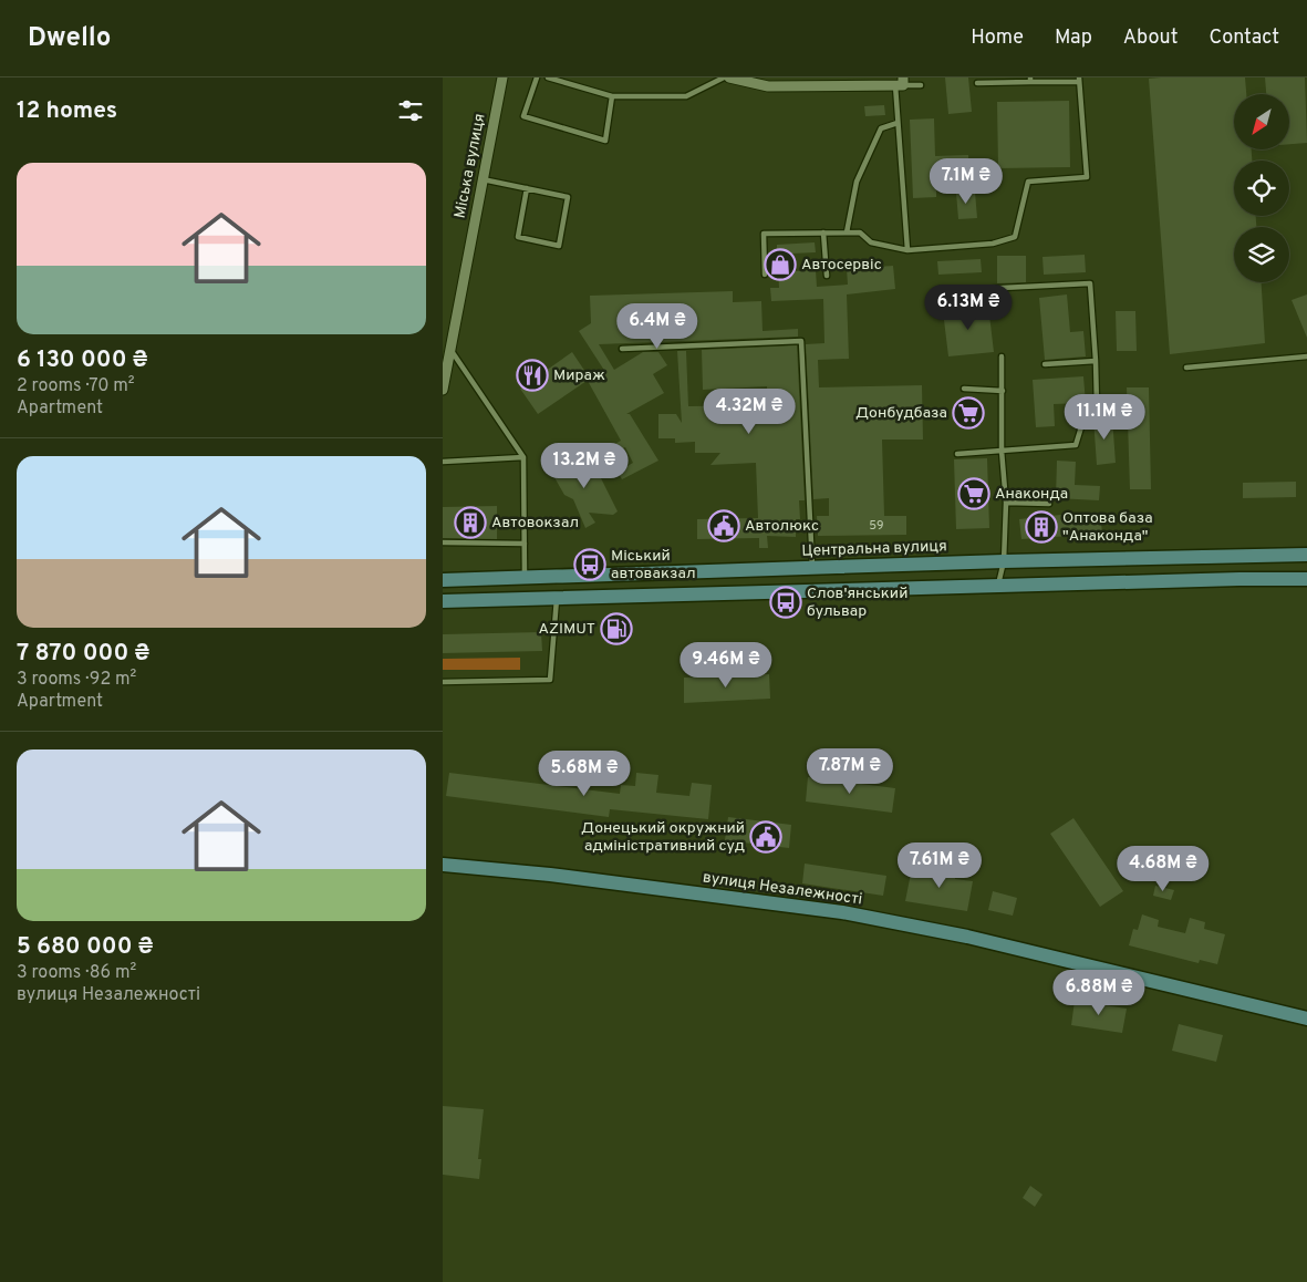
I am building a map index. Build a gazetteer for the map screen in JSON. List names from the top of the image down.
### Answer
{
  "streets": {
    "street": ["Міська вулиця", "Центральна вулиця", "вулиця Незалежності"]
  },
  "places": {
    "shop": ["Автосервіс"],
    "restaurant": ["Мираж"],
    "supermarket": ["Донбудбаза", "Анаконда"],
    "building": ["Автовокзал", "Оптова база \"Анаконда\""],
    "public building": ["Автолюкс", "Донецький окружний адміністративний суд"],
    "bus stop": ["Міський автовакзал", "Слов'янський бульвар"],
    "fuel station": ["AZIMUT"]
  },
  "house_numbers": ["59"],
  "north": "bottom left",
  "page": {
    "header": "Dwello",
    "nav": [
      "Home",
      "Map",
      "About",
      "Contact"
    ],
    "heading": "12 homes",
    "list": [
      {
        "name": "6 130 000 ₴",
        "note": "2 rooms · 70 m² · Apartment"
      },
      {
        "name": "7 870 000 ₴",
        "note": "3 rooms · 92 m² · Apartment"
      },
      {
        "name": "5 680 000 ₴",
        "note": "3 rooms · 86 m² · вулиця Незалежності"
      }
    ],
    "price": [
      "7.1M ₴",
      "6.13M ₴",
      "6.4M ₴",
      "4.32M ₴",
      "11.1M ₴",
      "13.2M ₴",
      "9.46M ₴",
      "7.87M ₴",
      "5.68M ₴",
      "7.61M ₴",
      "4.68M ₴",
      "6.88M ₴"
    ]
  }
}
